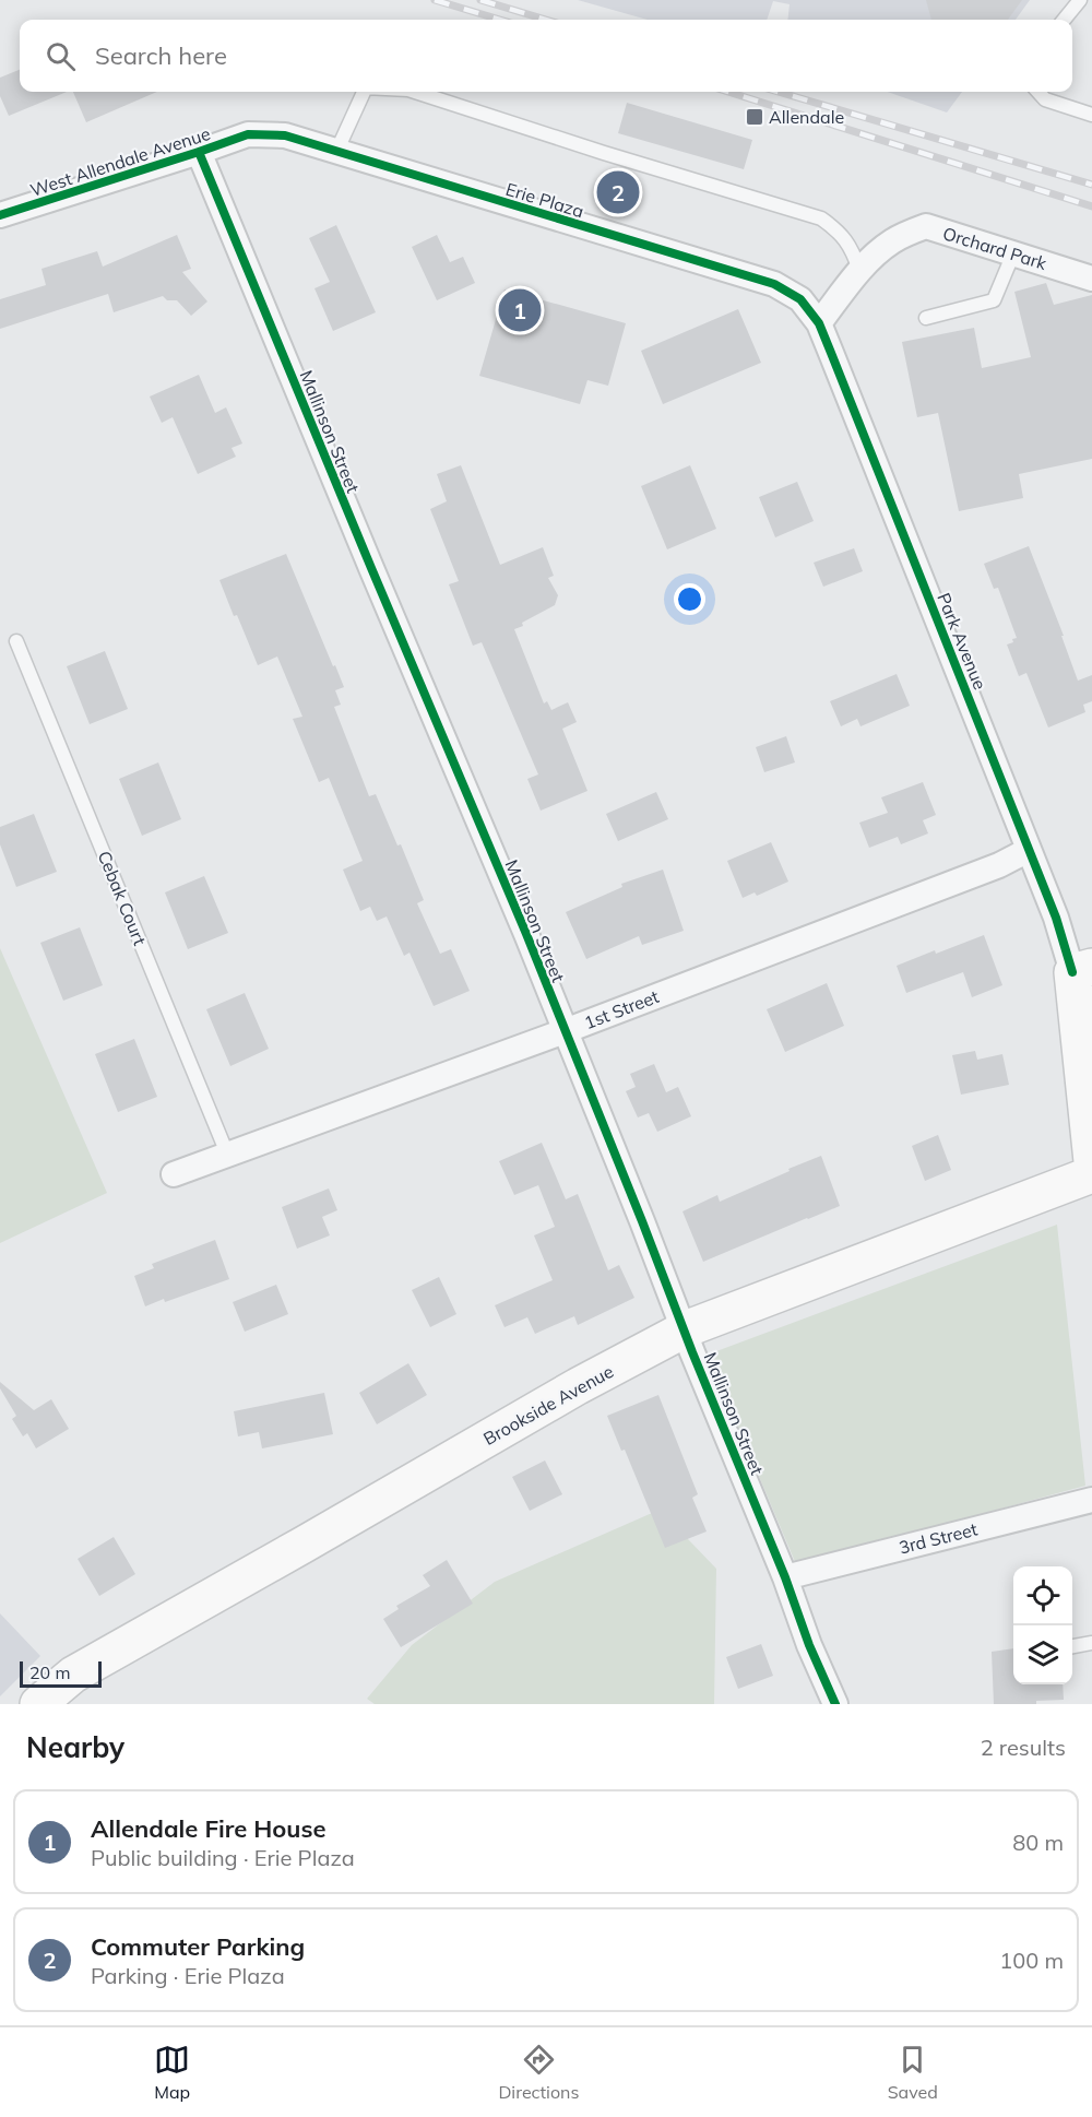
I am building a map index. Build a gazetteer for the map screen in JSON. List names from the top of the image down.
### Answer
{
  "streets": {
    "main road": ["Park Avenue", "Brookside Avenue"],
    "street": [
      "West Allendale Avenue",
      "Erie Plaza",
      "Orchard Park",
      "Mallinson Street",
      "1st Street",
      "3rd Street"
    ],
    "lane": ["Cebak Court"]
  },
  "crossings": [
    ["West Allendale Avenue", "Erie Plaza"],
    ["West Allendale Avenue", "Mallinson Street"],
    ["Erie Plaza", "Orchard Park"],
    ["Erie Plaza", "Park Avenue"],
    ["Orchard Park", "Park Avenue"],
    ["Mallinson Street", "1st Street"],
    ["Mallinson Street", "Brookside Avenue"],
    ["Mallinson Street", "3rd Street"],
    ["Park Avenue", "1st Street"],
    ["Cebak Court", "1st Street"]
  ],
  "places": {
    "transit": ["Allendale"]
  },
  "scale_bar": "20 m",
  "page": {
    "search": "Search here",
    "pins": ["2", "1"],
    "scale": "20 m",
    "heading": ["Nearby", "2 results"],
    "list": [
      {
        "mark": "1",
        "name": "Allendale Fire House",
        "note": "Public building · Erie Plaza",
        "value": "80 m"
      },
      {
        "mark": "2",
        "name": "Commuter Parking",
        "note": "Parking · Erie Plaza",
        "value": "100 m"
      }
    ],
    "nav": ["Map", "Directions", "Saved"]
  }
}
